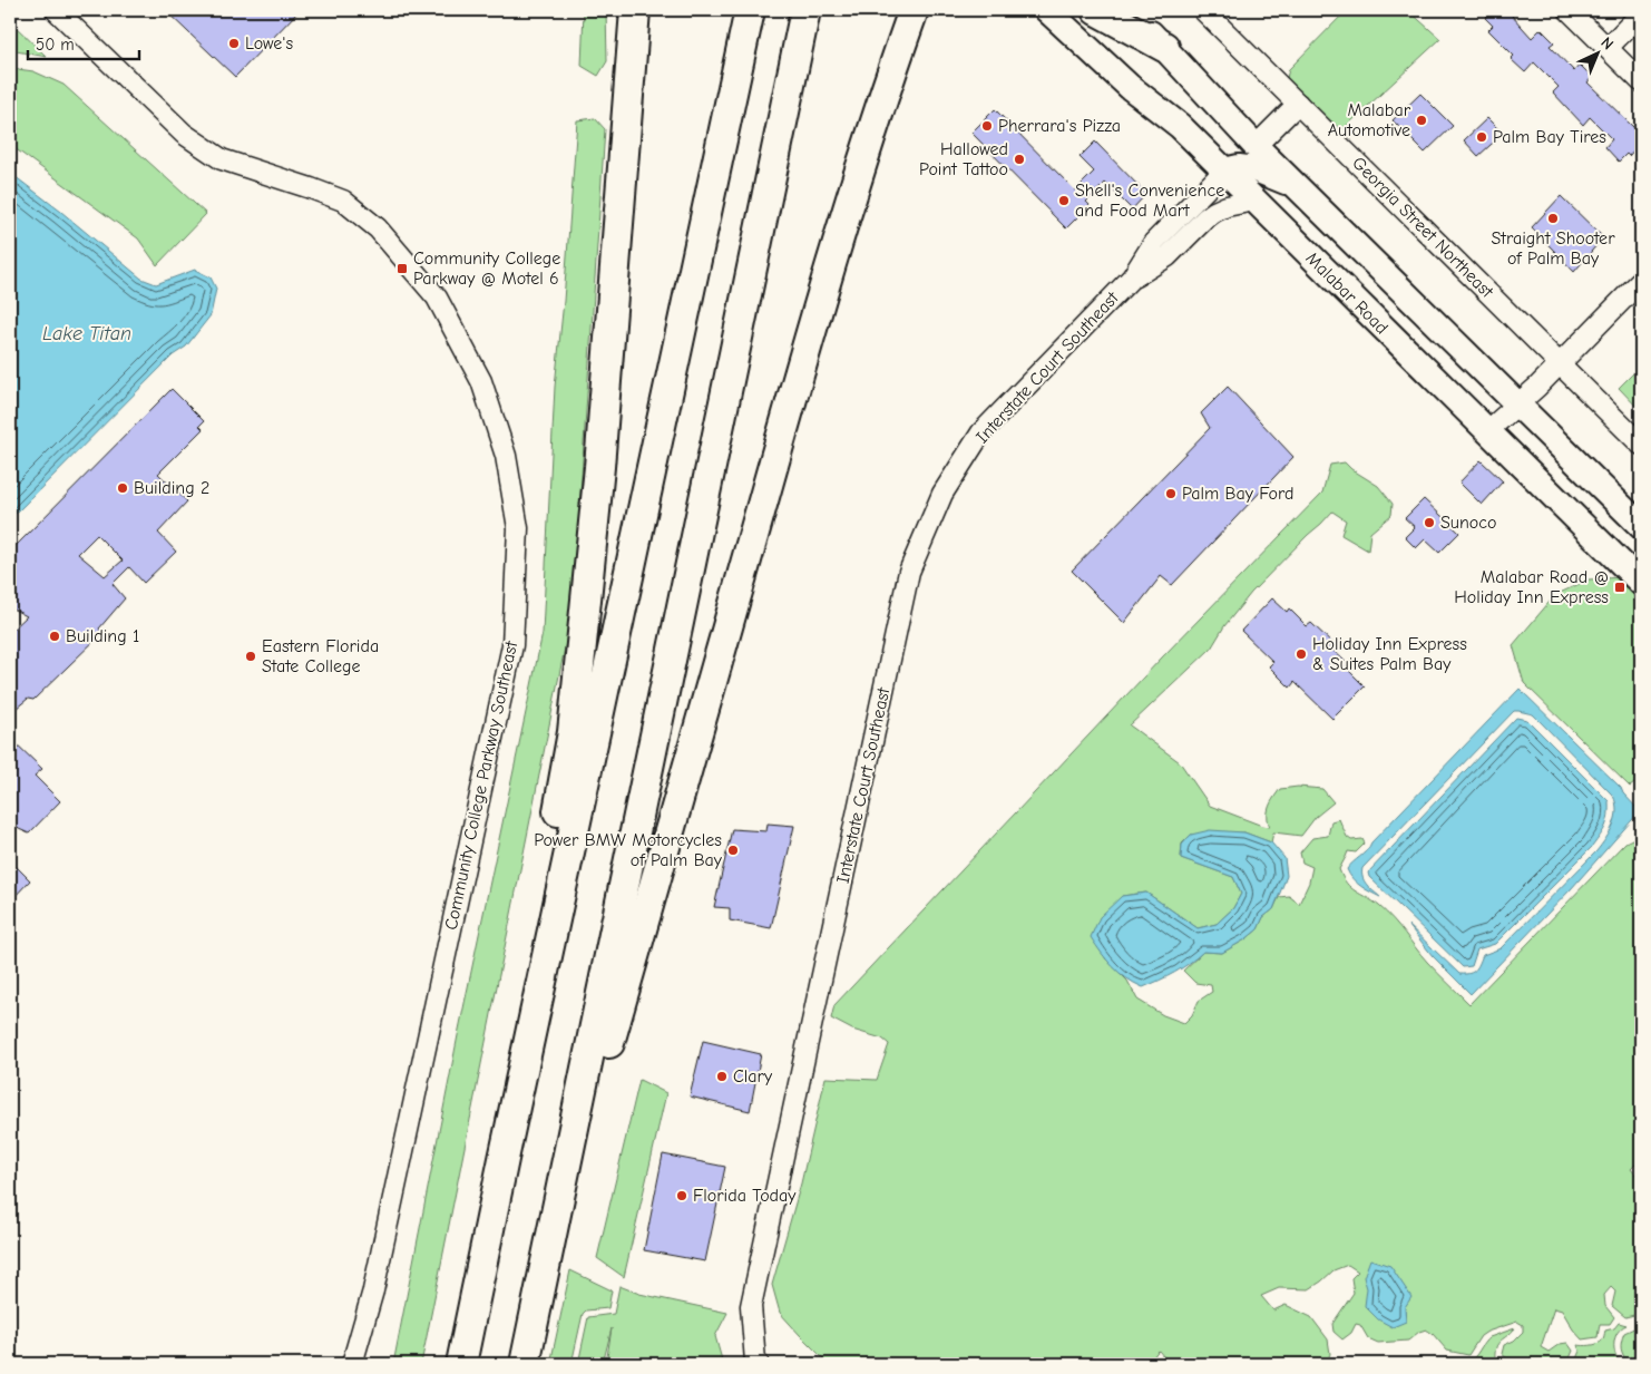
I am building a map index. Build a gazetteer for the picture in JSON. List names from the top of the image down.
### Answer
{
  "streets": {
    "main road": ["Malabar Road"],
    "street": ["Georgia Street Northeast", "Interstate Court Southeast", "Community College Parkway Southeast"]
  },
  "crossings": [
    ["Malabar Road", "Interstate Court Southeast"]
  ],
  "water": ["Lake Titan"],
  "places": {
    "other": [
      "Lowe's",
      "Malabar Automotive",
      "Pherrara's Pizza",
      "Palm Bay Tires",
      "Hallowed Point Tattoo",
      "Shell's Convenience and Food Mart",
      "Straight Shooter of Palm Bay",
      "Building 2",
      "Palm Bay Ford",
      "Sunoco",
      "Building 1",
      "Holiday Inn Express & Suites Palm Bay",
      "Eastern Florida State College",
      "Power BMW Motorcycles of Palm Bay",
      "Clary",
      "Florida Today"
    ],
    "transit": ["Community College Parkway @ Motel 6", "Malabar Road @ Holiday Inn Express"]
  },
  "scale_bar": "50 m",
  "north": "top right"
}
